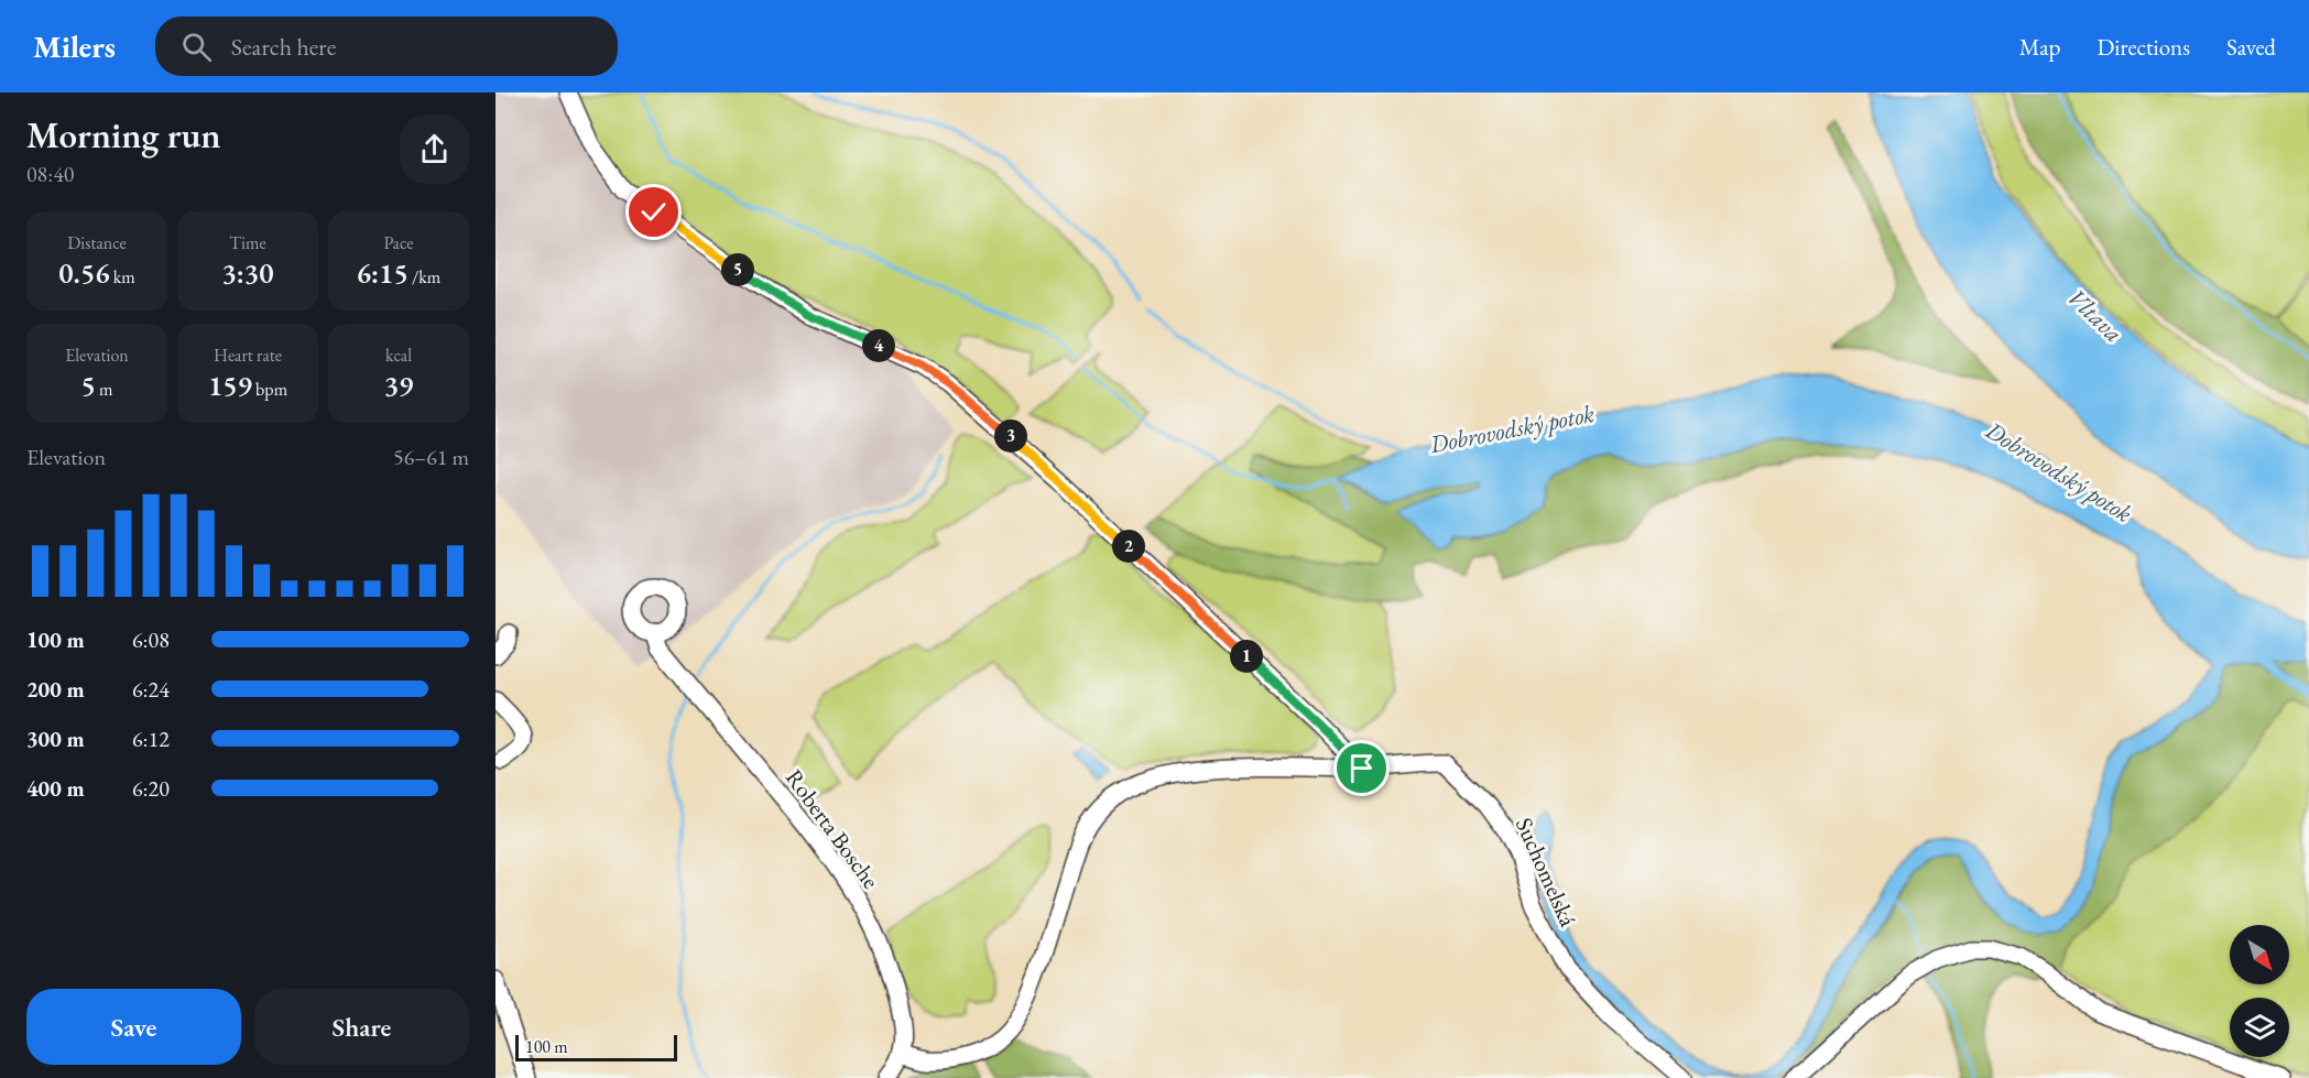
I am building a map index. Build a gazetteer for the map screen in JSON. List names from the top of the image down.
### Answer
{
  "streets": {
    "street": ["Roberta Bosche", "Suchomelská"]
  },
  "crossings": [
    ["Roberta Bosche", "Suchomelská"]
  ],
  "water": ["Vltava", "Dobrovodský potok"],
  "scale_bar": "100 m",
  "north": "bottom right",
  "page": {
    "header": "Milers",
    "search": "Search here",
    "nav": ["Map", "Directions", "Saved"],
    "heading": ["Morning run", "08:40"],
    "stats": [
      ["Distance", "0.56 km"],
      ["Time", "3:30"],
      ["Pace", "6:15 /km"],
      ["Elevation", "5 m"],
      ["Heart rate", "159 bpm"],
      ["kcal", "39"]
    ],
    "pins": [
      "5",
      "4",
      "3",
      "2",
      "1"
    ],
    "chart": ["Elevation", "56–61 m"],
    "list": [
      {
        "name": "100 m",
        "note": "6:08"
      },
      {
        "name": "200 m",
        "note": "6:24"
      },
      {
        "name": "300 m",
        "note": "6:12"
      },
      {
        "name": "400 m",
        "note": "6:20"
      }
    ],
    "buttons": ["Save", "Share"],
    "scale": "100 m"
  }
}
